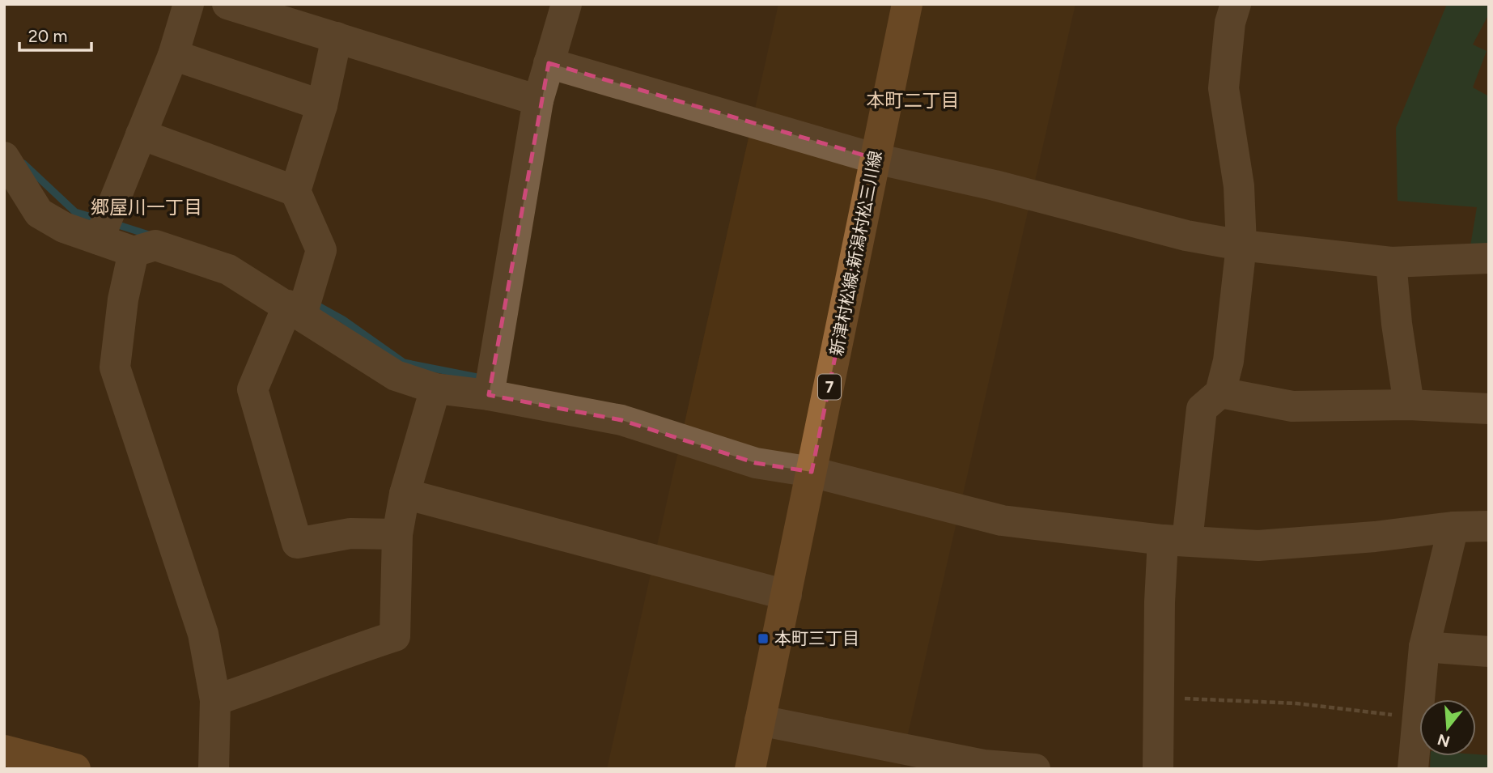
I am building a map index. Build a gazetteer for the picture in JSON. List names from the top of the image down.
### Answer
{
  "streets": {
    "main road": ["新津村松線;新潟村松三川線", "7"]
  },
  "districts": ["本町二丁目", "郷屋川一丁目"],
  "places": {
    "transit": ["本町三丁目"]
  },
  "scale_bar": "20 m",
  "north": "bottom"
}
